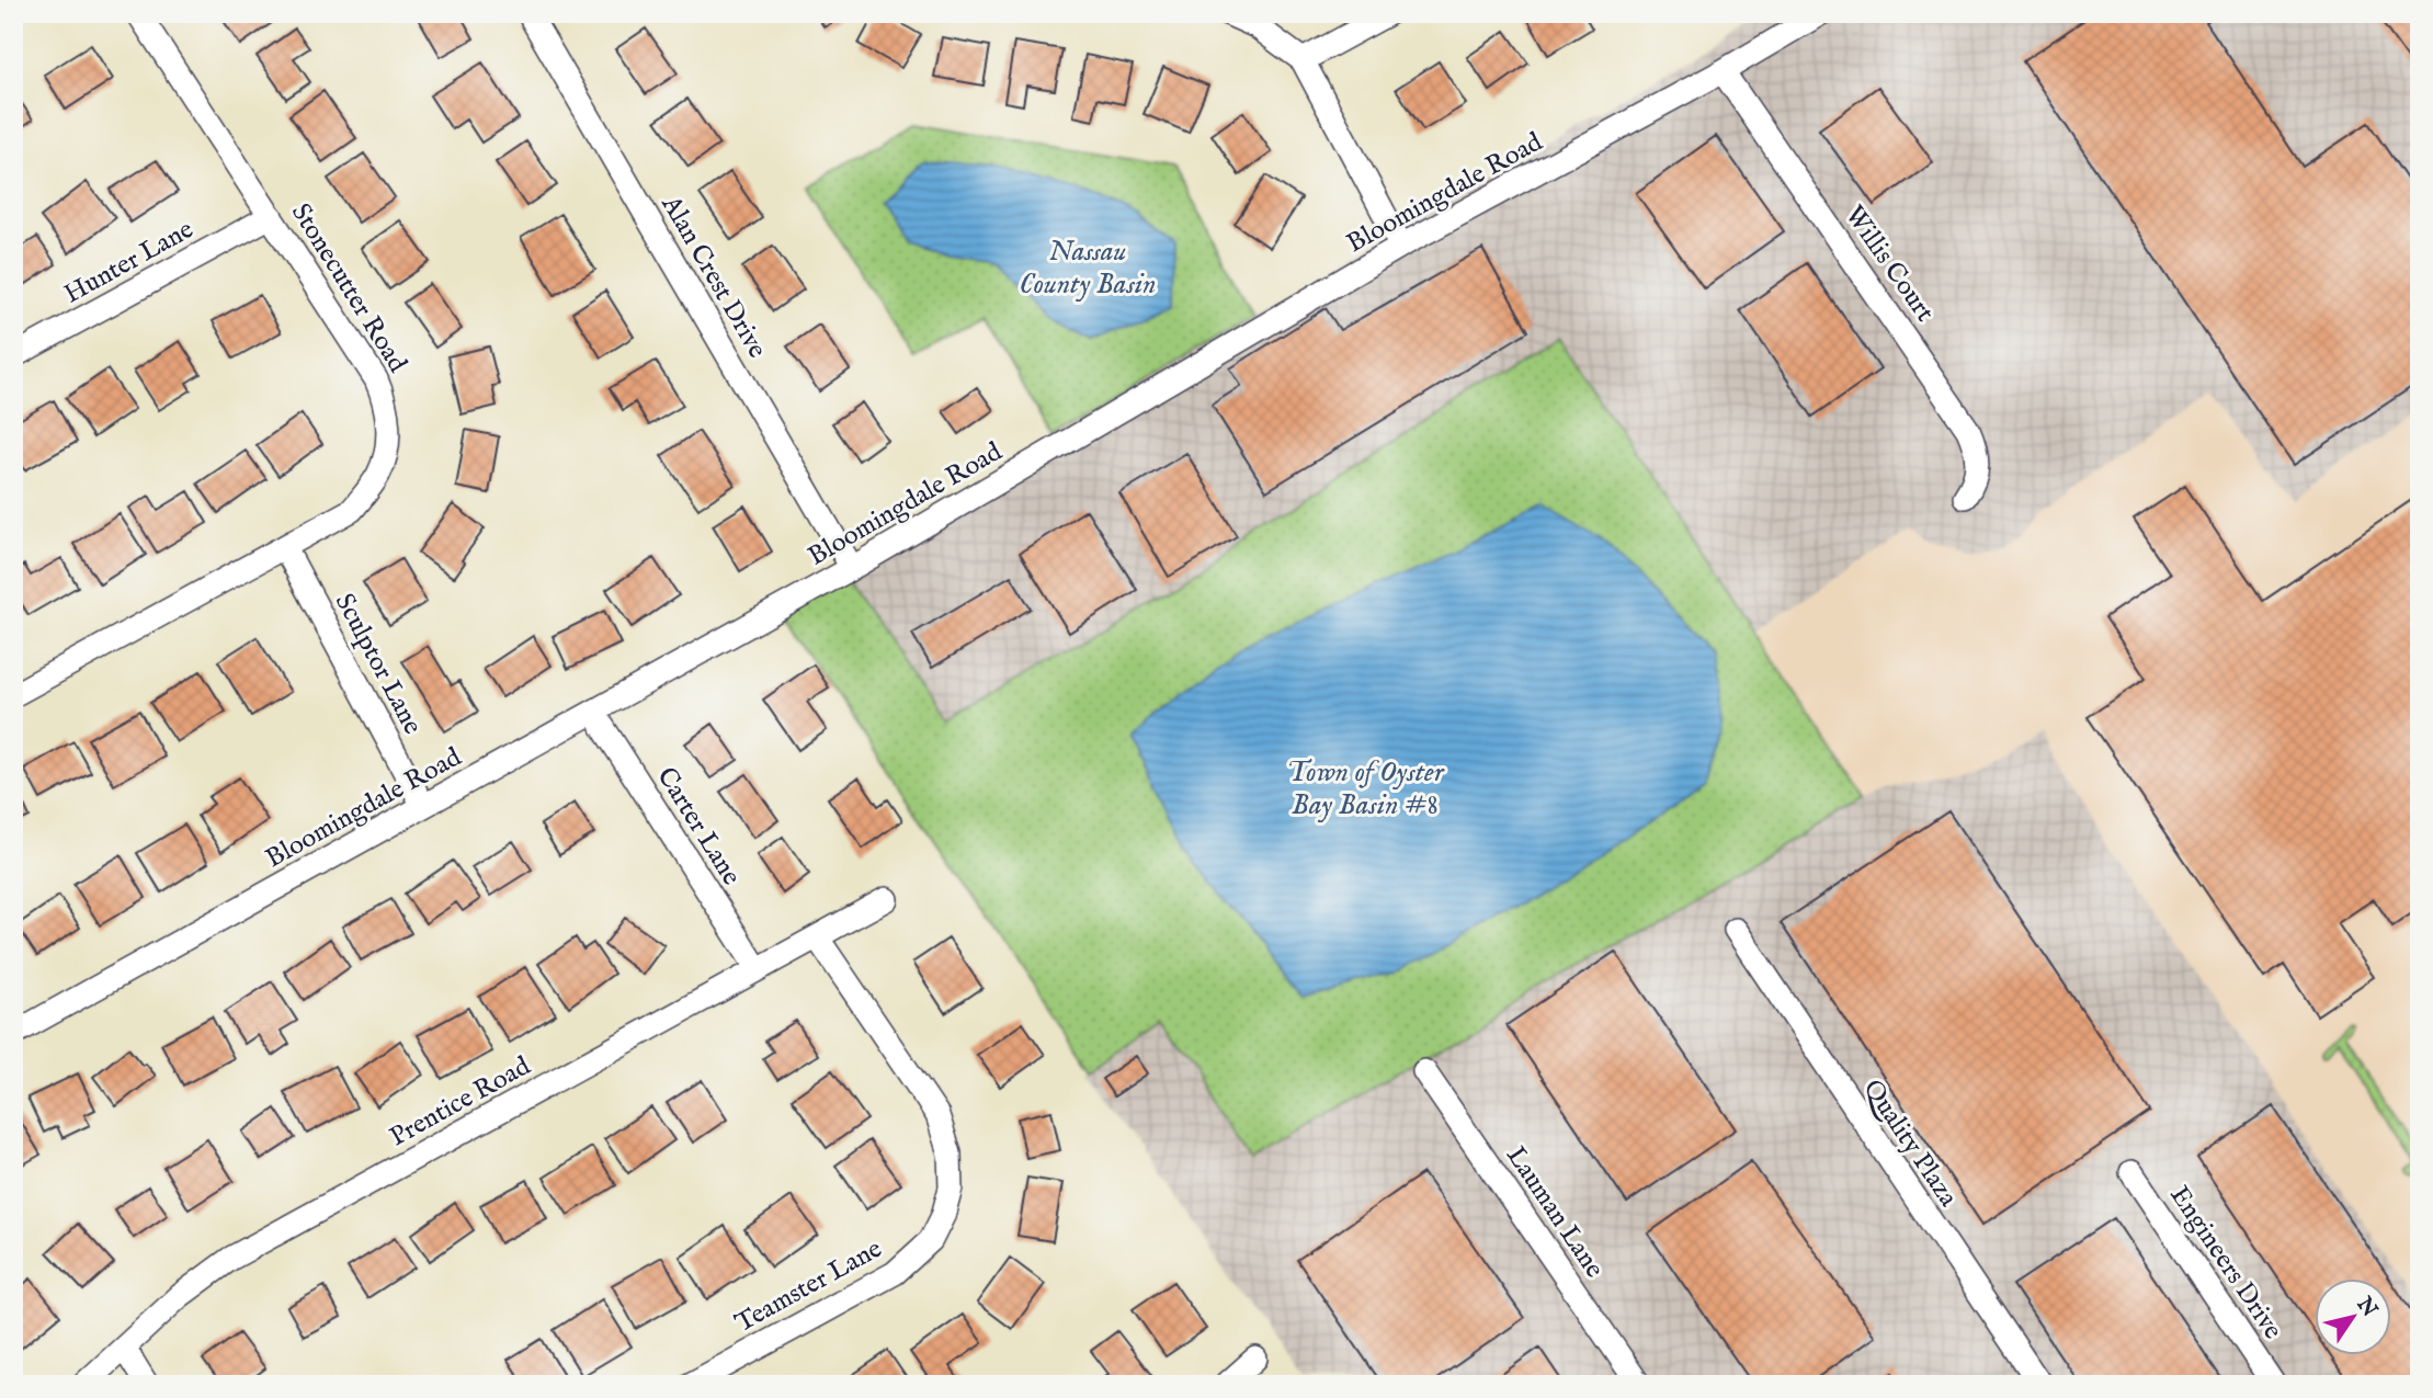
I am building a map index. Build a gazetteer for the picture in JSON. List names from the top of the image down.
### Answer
{
  "streets": {
    "street": [
      "Bloomingdale Road",
      "Hunter Lane",
      "Willis Court",
      "Alan Crest Drive",
      "Stonecutter Road",
      "Sculptor Lane",
      "Carter Lane",
      "Prentice Road",
      "Quality Plaza",
      "Lauman Lane",
      "Engineers Drive",
      "Teamster Lane"
    ]
  },
  "crossings": [
    ["Bloomingdale Road", "Willis Court"],
    ["Bloomingdale Road", "Alan Crest Drive"],
    ["Bloomingdale Road", "Sculptor Lane"],
    ["Bloomingdale Road", "Carter Lane"],
    ["Hunter Lane", "Stonecutter Road"],
    ["Stonecutter Road", "Sculptor Lane"],
    ["Carter Lane", "Prentice Road"],
    ["Prentice Road", "Teamster Lane"]
  ],
  "water": ["Nassau County Basin", "Town of Oyster Bay Basin #8"],
  "north": "top right"
}
